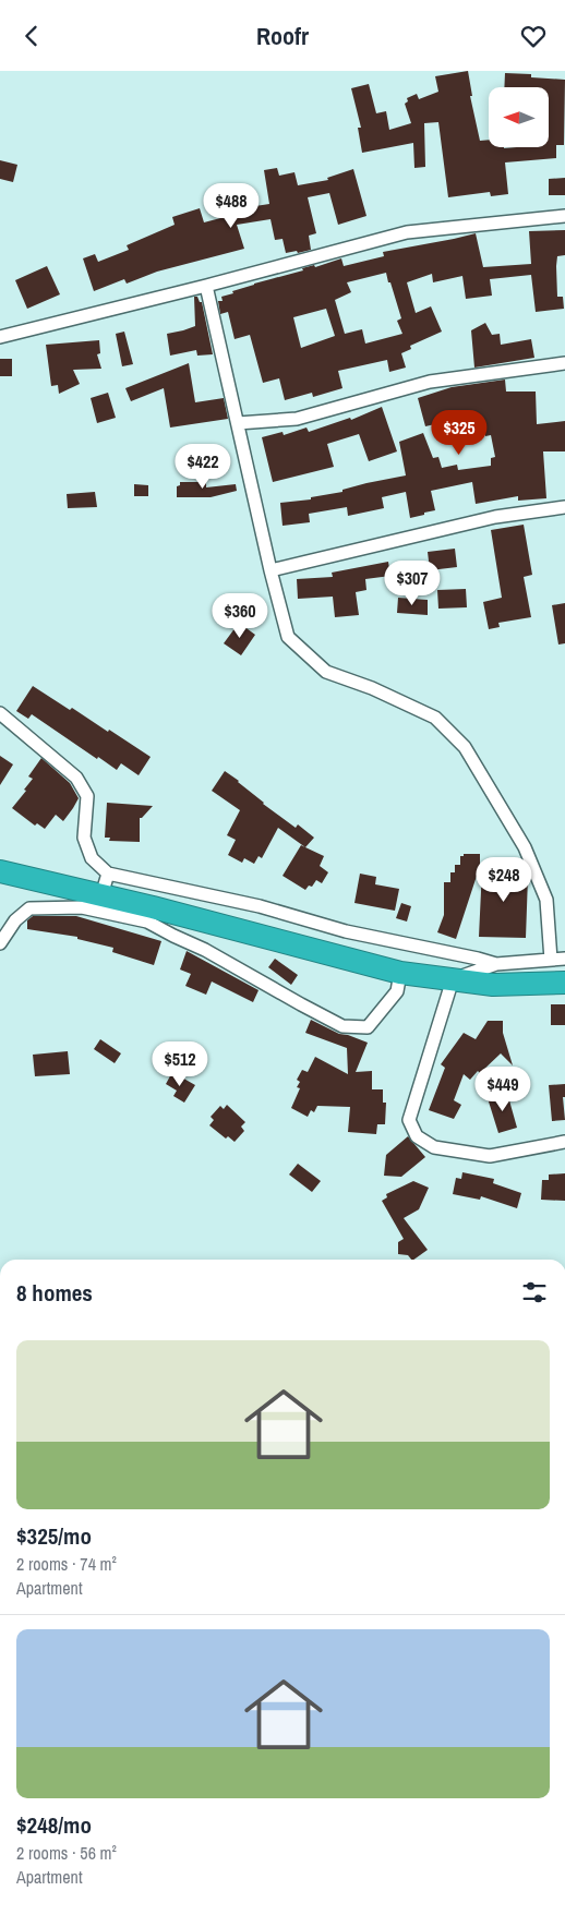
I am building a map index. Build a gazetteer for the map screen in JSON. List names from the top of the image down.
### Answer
{
  "north": "left",
  "page": {
    "header": "Roofr",
    "price": [
      "$488",
      "$325",
      "$422",
      "$307",
      "$360",
      "$248",
      "$512",
      "$449"
    ],
    "heading": "8 homes",
    "list": [
      {
        "name": "$325/mo",
        "note": "2 rooms · 74 m² · Apartment"
      },
      {
        "name": "$248/mo",
        "note": "2 rooms · 56 m² · Apartment"
      }
    ]
  }
}
